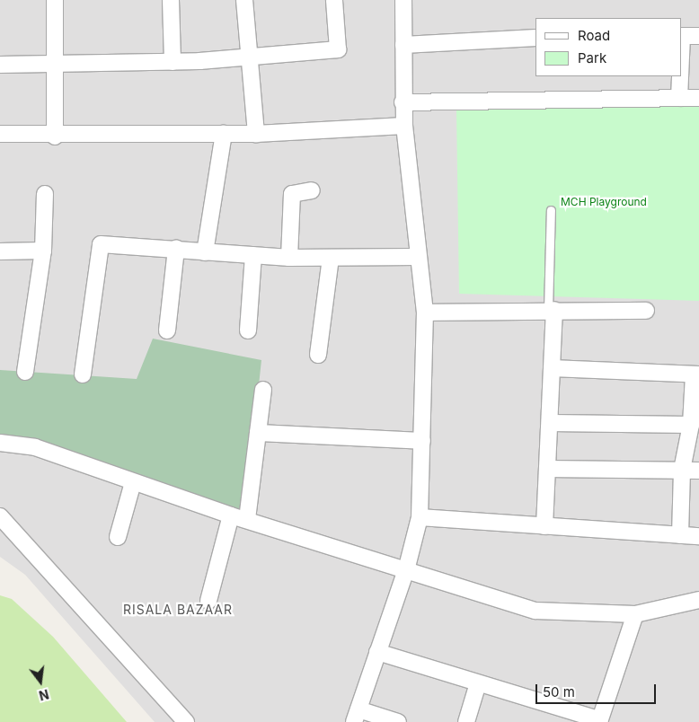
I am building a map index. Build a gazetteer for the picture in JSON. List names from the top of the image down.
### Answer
{
  "districts": ["RISALA BAZAAR"],
  "parks": ["MCH Playground"],
  "legend": ["Road", "Park"],
  "scale_bar": "50 m",
  "north": "bottom"
}
